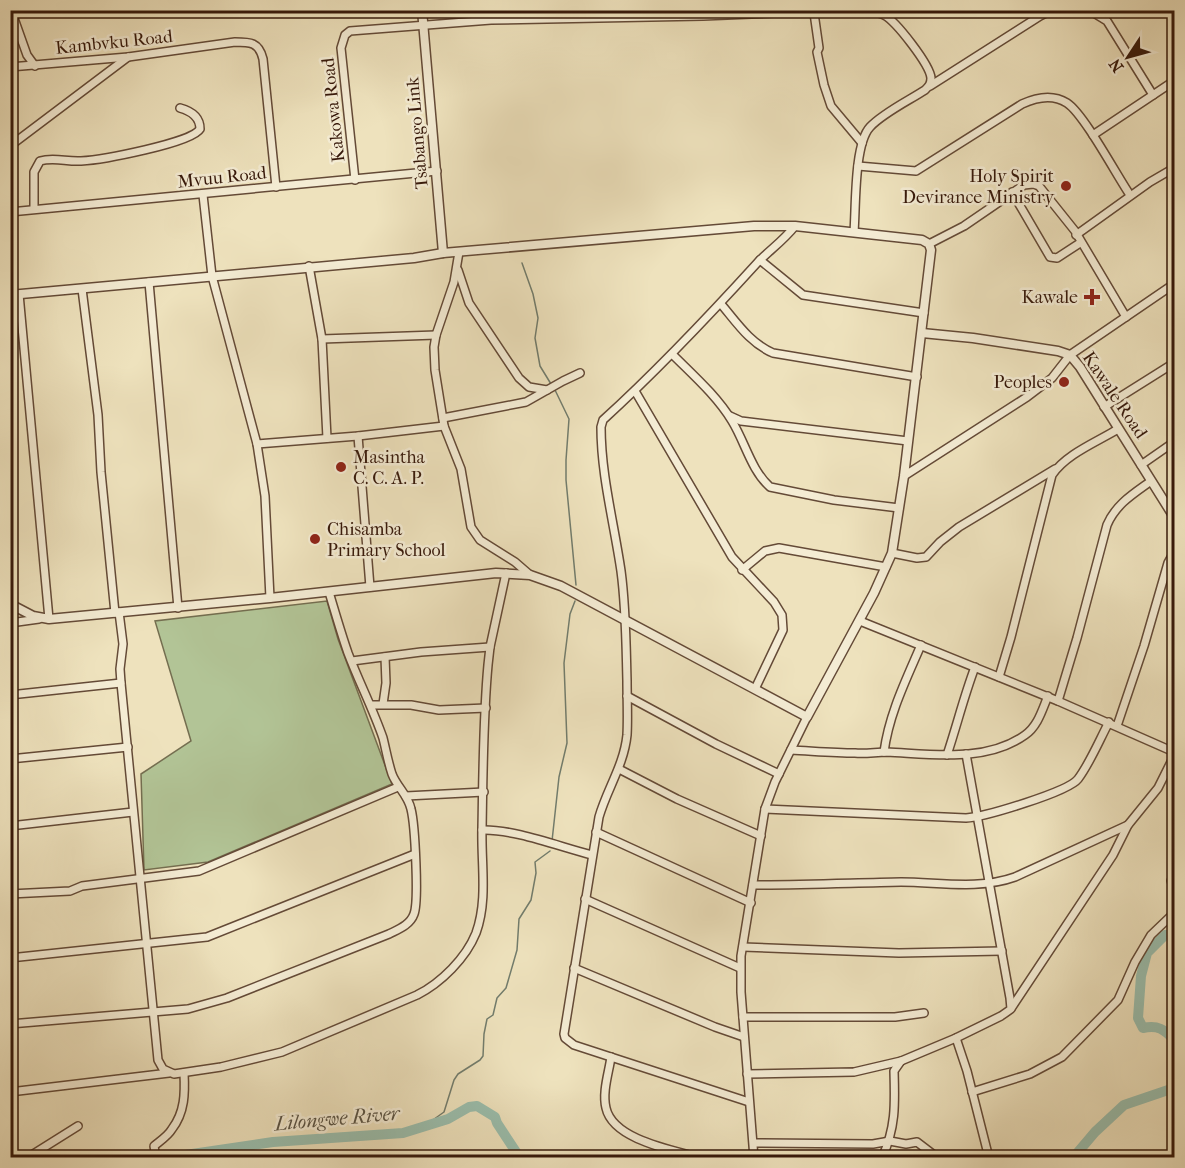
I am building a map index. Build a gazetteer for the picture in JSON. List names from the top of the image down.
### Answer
{
  "streets": {
    "street": [
      "Kambvku Road",
      "Kakowa Road",
      "Tsabango Link",
      "Mvuu Road",
      "Kawale Road"
    ]
  },
  "crossings": [
    ["Kambvku Road", "Mvuu Road"],
    ["Kakowa Road", "Tsabango Link"],
    ["Kakowa Road", "Mvuu Road"],
    ["Tsabango Link", "Mvuu Road"]
  ],
  "water": ["Lilongwe River"],
  "places": {
    "other": [
      "Holy Spirit Devirance Ministry",
      "Peoples",
      "Masintha C. C. A. P.",
      "Chisamba Primary School"
    ],
    "health": ["Kawale"]
  },
  "north": "bottom left"
}
